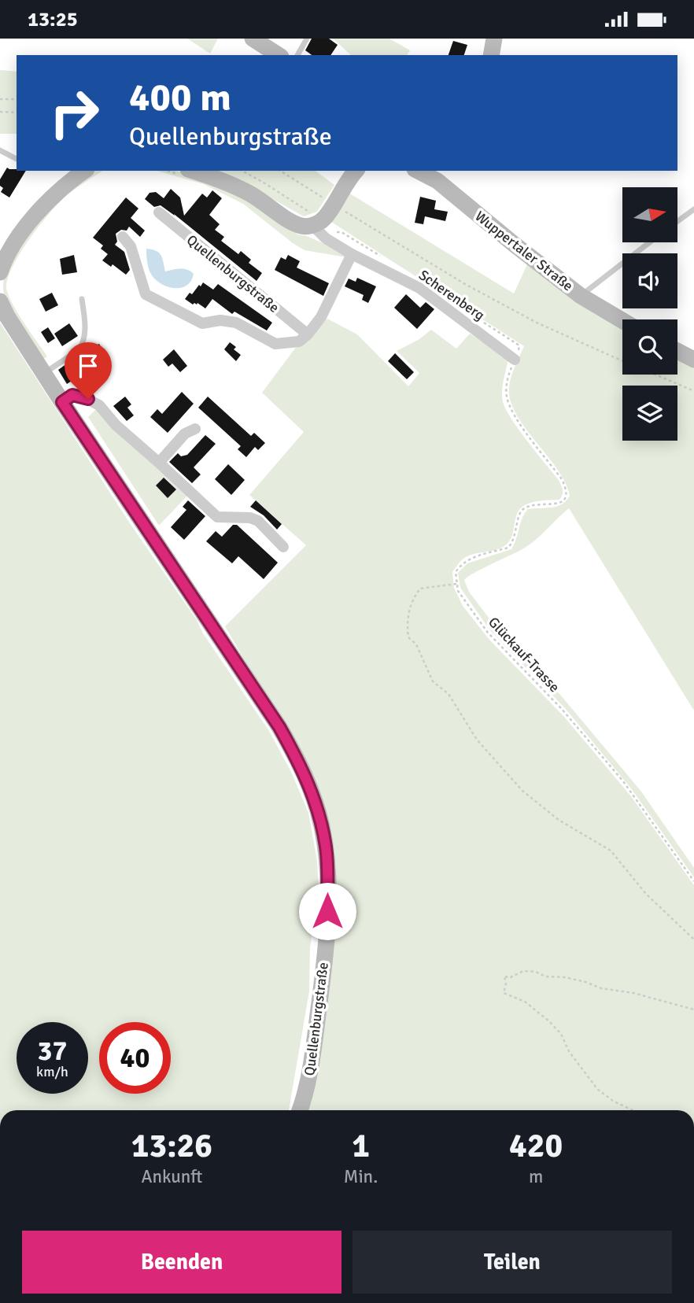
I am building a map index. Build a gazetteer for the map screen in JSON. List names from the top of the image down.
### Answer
{
  "streets": {
    "street": ["Wuppertaler Straße", "Quellenburgstraße", "Scherenberg"],
    "path": ["Glückauf-Trasse"]
  },
  "north": "right",
  "page": {
    "status": "13:25",
    "turn": ["400 m", "Quellenburgstraße"],
    "speed": "37 km/h",
    "limit": "40",
    "eta": [
      "13:26",
      "Ankunft",
      "1",
      "Min.",
      "420",
      "m"
    ],
    "buttons": ["Beenden", "Teilen"]
  }
}
